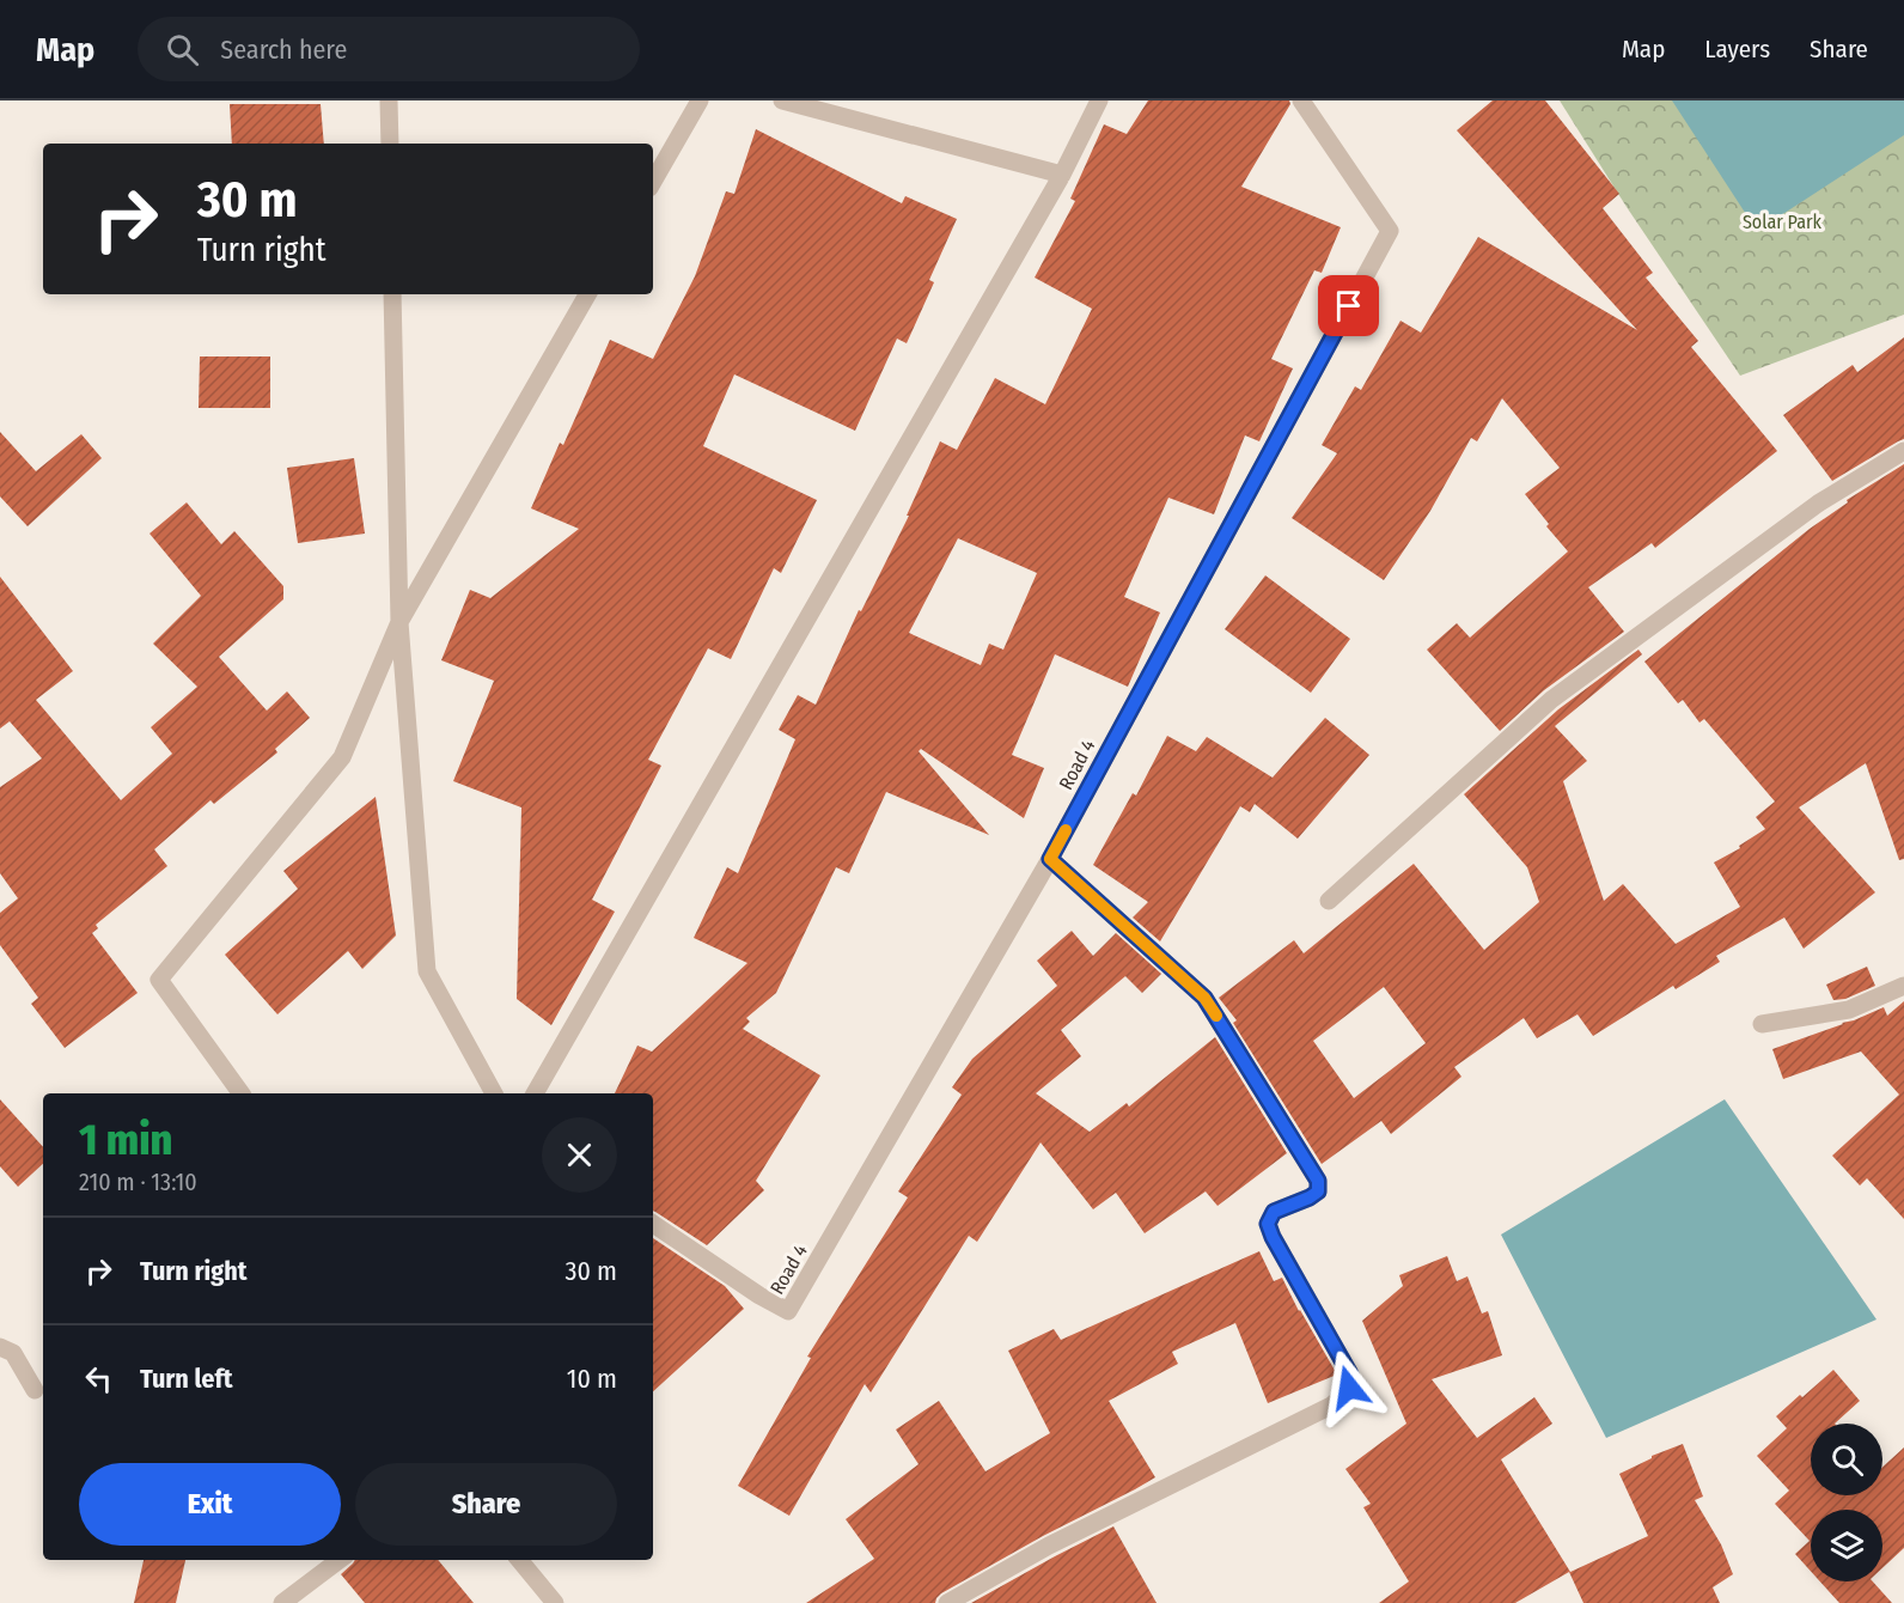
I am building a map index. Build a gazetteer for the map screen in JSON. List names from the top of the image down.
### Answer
{
  "streets": {
    "street": ["Road 4"]
  },
  "parks": ["Solar Park"],
  "page": {
    "header": "Map",
    "search": "Search here",
    "nav": ["Map", "Layers", "Share"],
    "turn": ["30 m", "Turn right"],
    "heading": ["1 min", "210 m · 13:10"],
    "list": [
      {
        "name": "Turn right",
        "value": "30 m"
      },
      {
        "name": "Turn left",
        "value": "10 m"
      }
    ],
    "buttons": ["Exit", "Share"]
  }
}
